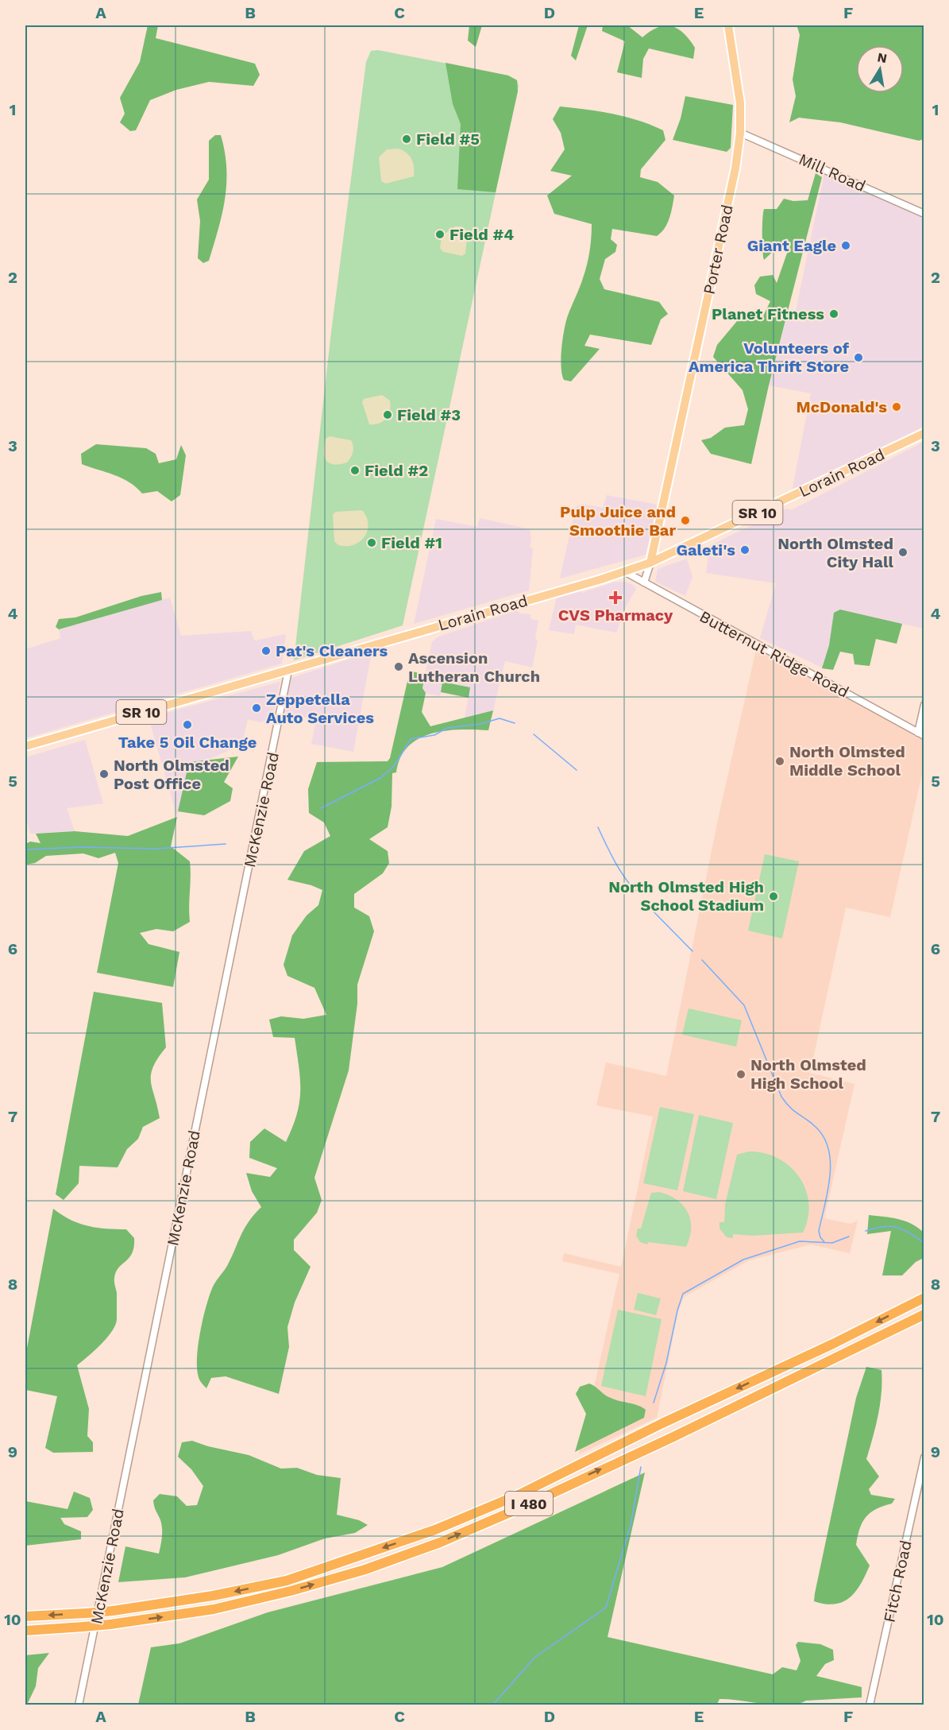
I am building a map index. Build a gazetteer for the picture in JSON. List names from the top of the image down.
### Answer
{
  "streets": {
    "highway": ["I 480"],
    "main road": ["Porter Road", "Lorain Road", "SR 10"],
    "street": [
      "Mill Road",
      "Butternut Ridge Road",
      "McKenzie Road",
      "Fitch Road"
    ]
  },
  "crossings": [
    ["Mill Road", "Porter Road"],
    ["Porter Road", "Lorain Road"],
    ["Porter Road", "Butternut Ridge Road"],
    ["Lorain Road", "Butternut Ridge Road"],
    ["Lorain Road", "McKenzie Road"]
  ],
  "places": {
    "other": [
      "Field #5",
      "Field #4",
      "Giant Eagle",
      "Planet Fitness",
      "Volunteers of America Thrift Store",
      "McDonald's",
      "Field #3",
      "Field #2",
      "Pulp Juice and Smoothie Bar",
      "Field #1",
      "Galeti's",
      "North Olmsted City Hall",
      "Pat's Cleaners",
      "Ascension Lutheran Church",
      "Zeppetella Auto Services",
      "Take 5 Oil Change",
      "North Olmsted Middle School",
      "North Olmsted Post Office",
      "North Olmsted High School Stadium",
      "North Olmsted High School"
    ],
    "health": ["CVS Pharmacy"]
  },
  "north": "top",
  "grid": {
    "columns": [
      "A",
      "B",
      "C",
      "D",
      "E",
      "F"
    ],
    "rows": [
      "1",
      "2",
      "3",
      "4",
      "5",
      "6",
      "7",
      "8",
      "9",
      "10"
    ]
  }
}
